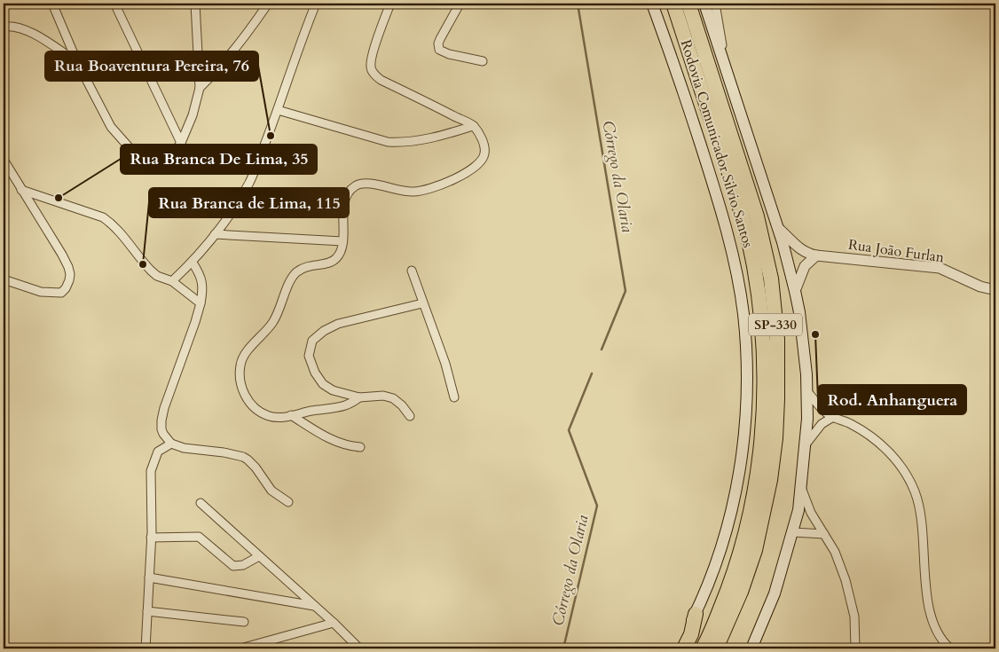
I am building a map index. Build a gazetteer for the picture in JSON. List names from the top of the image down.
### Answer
{
  "streets": {
    "highway": ["Rodovia Comunicador Silvio Santos", "SP-330"],
    "street": ["Rua João Furlan"]
  },
  "water": ["Córrego da Olaria"],
  "places": [
    "Rua Boaventura Pereira, 76",
    "Rua Branca De Lima, 35",
    "Rua Branca de Lima, 115",
    "Rod. Anhanguera"
  ]
}
